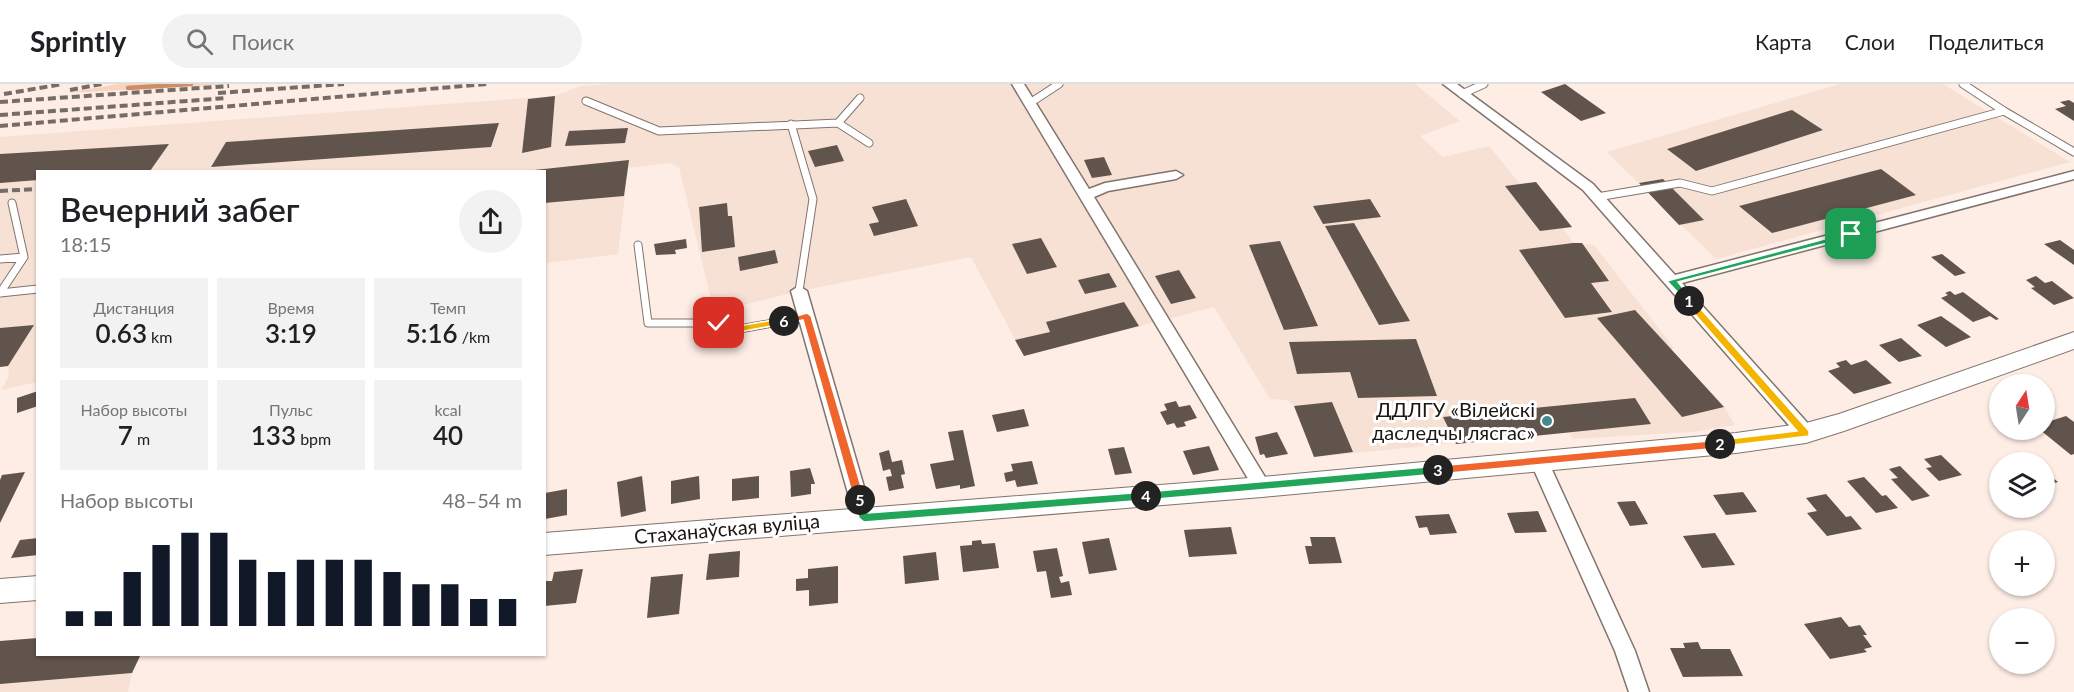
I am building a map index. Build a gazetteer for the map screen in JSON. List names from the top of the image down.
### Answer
{
  "streets": {
    "street": ["Стаханаўская вуліца"]
  },
  "places": ["ДДЛГУ «Вілейскі даследчы лясгас»"],
  "north": "top",
  "page": {
    "header": "Sprintly",
    "search": "Поиск",
    "nav": ["Карта", "Слои", "Поделиться"],
    "heading": ["Вечерний забег", "18:15"],
    "stats": [
      ["Дистанция", "0.63 km"],
      ["Время", "3:19"],
      ["Темп", "5:16 /km"],
      ["Набор высоты", "7 m"],
      ["Пульс", "133 bpm"],
      ["kcal", "40"]
    ],
    "pins": [
      "1",
      "6",
      "2",
      "3",
      "4",
      "5"
    ],
    "map_buttons": ["+", "−"],
    "chart": ["Набор высоты", "48–54 m"]
  }
}
